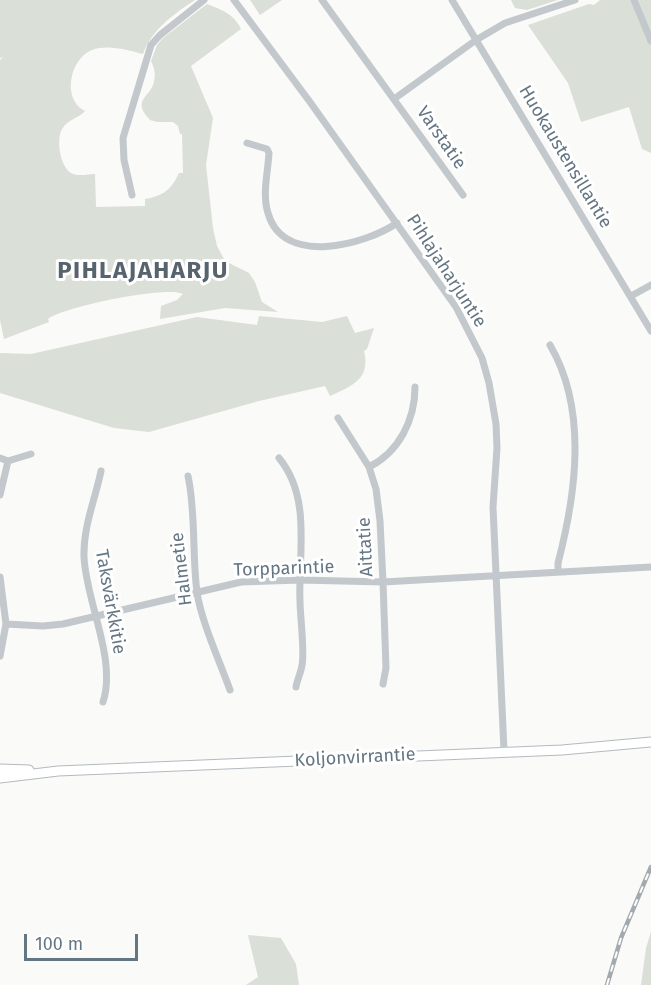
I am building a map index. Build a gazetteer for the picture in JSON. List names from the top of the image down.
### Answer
{
  "streets": {
    "main road": ["Koljonvirrantie"],
    "street": [
      "Varstatie",
      "Huokaustensillantie",
      "Pihlajaharjuntie",
      "Aittatie",
      "Halmetie",
      "Torpparintie",
      "Taksvärkkitie"
    ]
  },
  "crossings": [
    ["Varstatie", "Huokaustensillantie"],
    ["Pihlajaharjuntie", "Torpparintie"],
    ["Pihlajaharjuntie", "Koljonvirrantie"],
    ["Aittatie", "Torpparintie"],
    ["Halmetie", "Torpparintie"],
    ["Torpparintie", "Taksvärkkitie"]
  ],
  "districts": ["PIHLAJAHARJU"],
  "scale_bar": "100 m"
}
